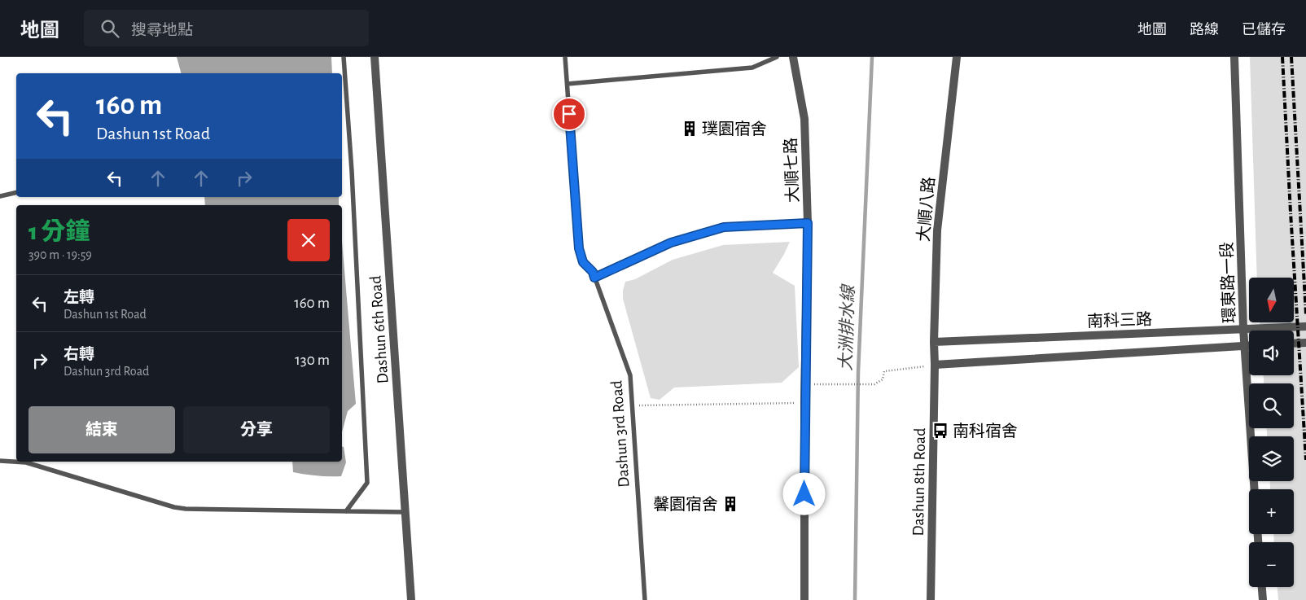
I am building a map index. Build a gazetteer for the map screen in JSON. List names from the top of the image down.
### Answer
{
  "streets": {
    "street": [
      "大順七路",
      "大順八路",
      "環東路一段",
      "南科三路",
      "Dashun 6th Road",
      "Dashun 8th Road"
    ],
    "lane": ["Dashun 3rd Road"]
  },
  "crossings": [
    ["大順八路", "南科三路"],
    ["大順八路", "Dashun 8th Road"],
    ["環東路一段", "南科三路"],
    ["南科三路", "Dashun 8th Road"]
  ],
  "water": ["大洲排水線"],
  "places": {
    "building": ["璞園宿舍", "馨園宿舍"],
    "bus stop": ["南科宿舍"]
  },
  "north": "bottom",
  "page": {
    "header": "地圖",
    "search": "搜尋地點",
    "nav": ["地圖", "路線", "已儲存"],
    "turn": ["160 m", "Dashun 1st Road"],
    "heading": ["1 分鐘", "390 m · 19:59"],
    "list": [
      {
        "name": "左轉",
        "note": "Dashun 1st Road",
        "value": "160 m"
      },
      {
        "name": "右轉",
        "note": "Dashun 3rd Road",
        "value": "130 m"
      }
    ],
    "map_buttons": ["+", "−"],
    "buttons": ["結束", "分享"]
  }
}
